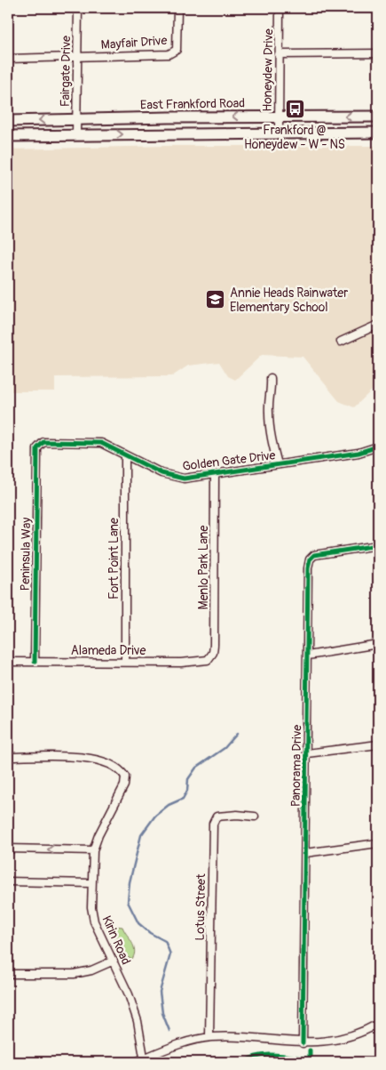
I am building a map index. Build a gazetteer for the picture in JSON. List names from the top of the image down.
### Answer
{
  "streets": {
    "main road": ["East Frankford Road"],
    "street": [
      "Mayfair Drive",
      "Honeydew Drive",
      "Fairgate Drive",
      "Golden Gate Drive",
      "Peninsula Way",
      "Fort Point Lane",
      "Menlo Park Lane",
      "Alameda Drive",
      "Panorama Drive",
      "Lotus Street",
      "Kirin Road"
    ]
  },
  "crossings": [
    ["Mayfair Drive", "Fairgate Drive"],
    ["Honeydew Drive", "East Frankford Road"],
    ["Fairgate Drive", "East Frankford Road"],
    ["Golden Gate Drive", "Peninsula Way"],
    ["Golden Gate Drive", "Fort Point Lane"],
    ["Golden Gate Drive", "Menlo Park Lane"],
    ["Peninsula Way", "Alameda Drive"],
    ["Fort Point Lane", "Alameda Drive"],
    ["Menlo Park Lane", "Alameda Drive"]
  ],
  "places": {
    "bus stop": ["Frankford @ Honeydew - W - NS"],
    "school or university": ["Annie Heads Rainwater Elementary School"]
  }
}
